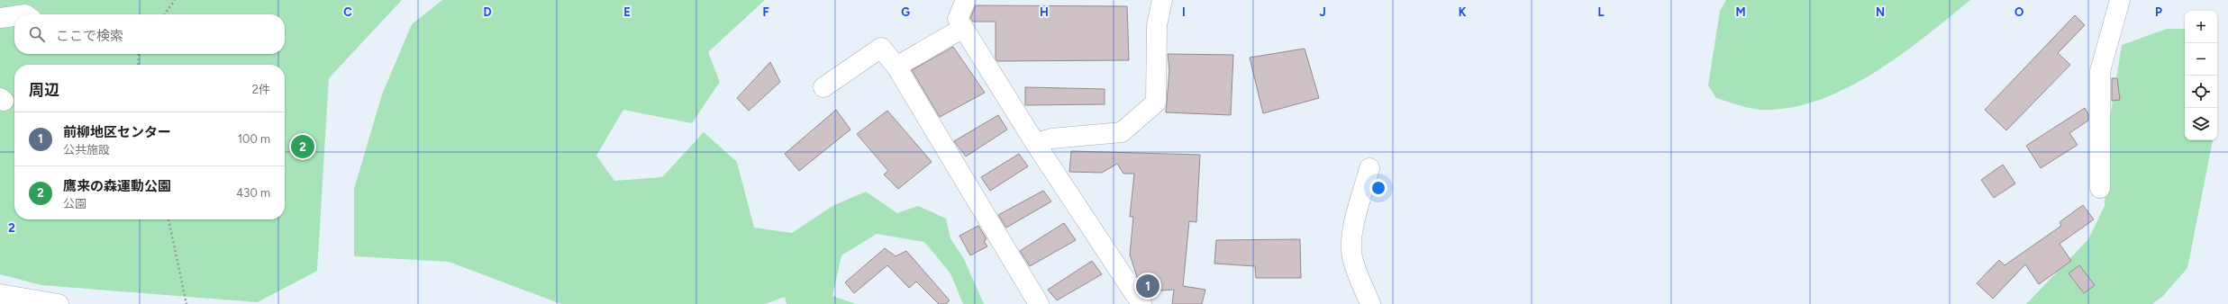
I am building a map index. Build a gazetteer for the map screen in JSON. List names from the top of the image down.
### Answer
{
  "page": {
    "map_buttons": ["+", "−"],
    "search": "ここで検索",
    "heading": ["周辺", "2件"],
    "list": [
      {
        "mark": "1",
        "name": "前柳地区センター",
        "note": "公共施設",
        "value": "100 m"
      },
      {
        "mark": "2",
        "name": "鷹来の森運動公園",
        "note": "公園",
        "value": "430 m"
      }
    ],
    "pins": ["2", "1"]
  },
  "grid": {
    "columns": [
      "C",
      "D",
      "E",
      "F",
      "G",
      "H",
      "I",
      "J",
      "K",
      "L",
      "M",
      "N",
      "O",
      "P"
    ],
    "rows": ["2"]
  }
}
